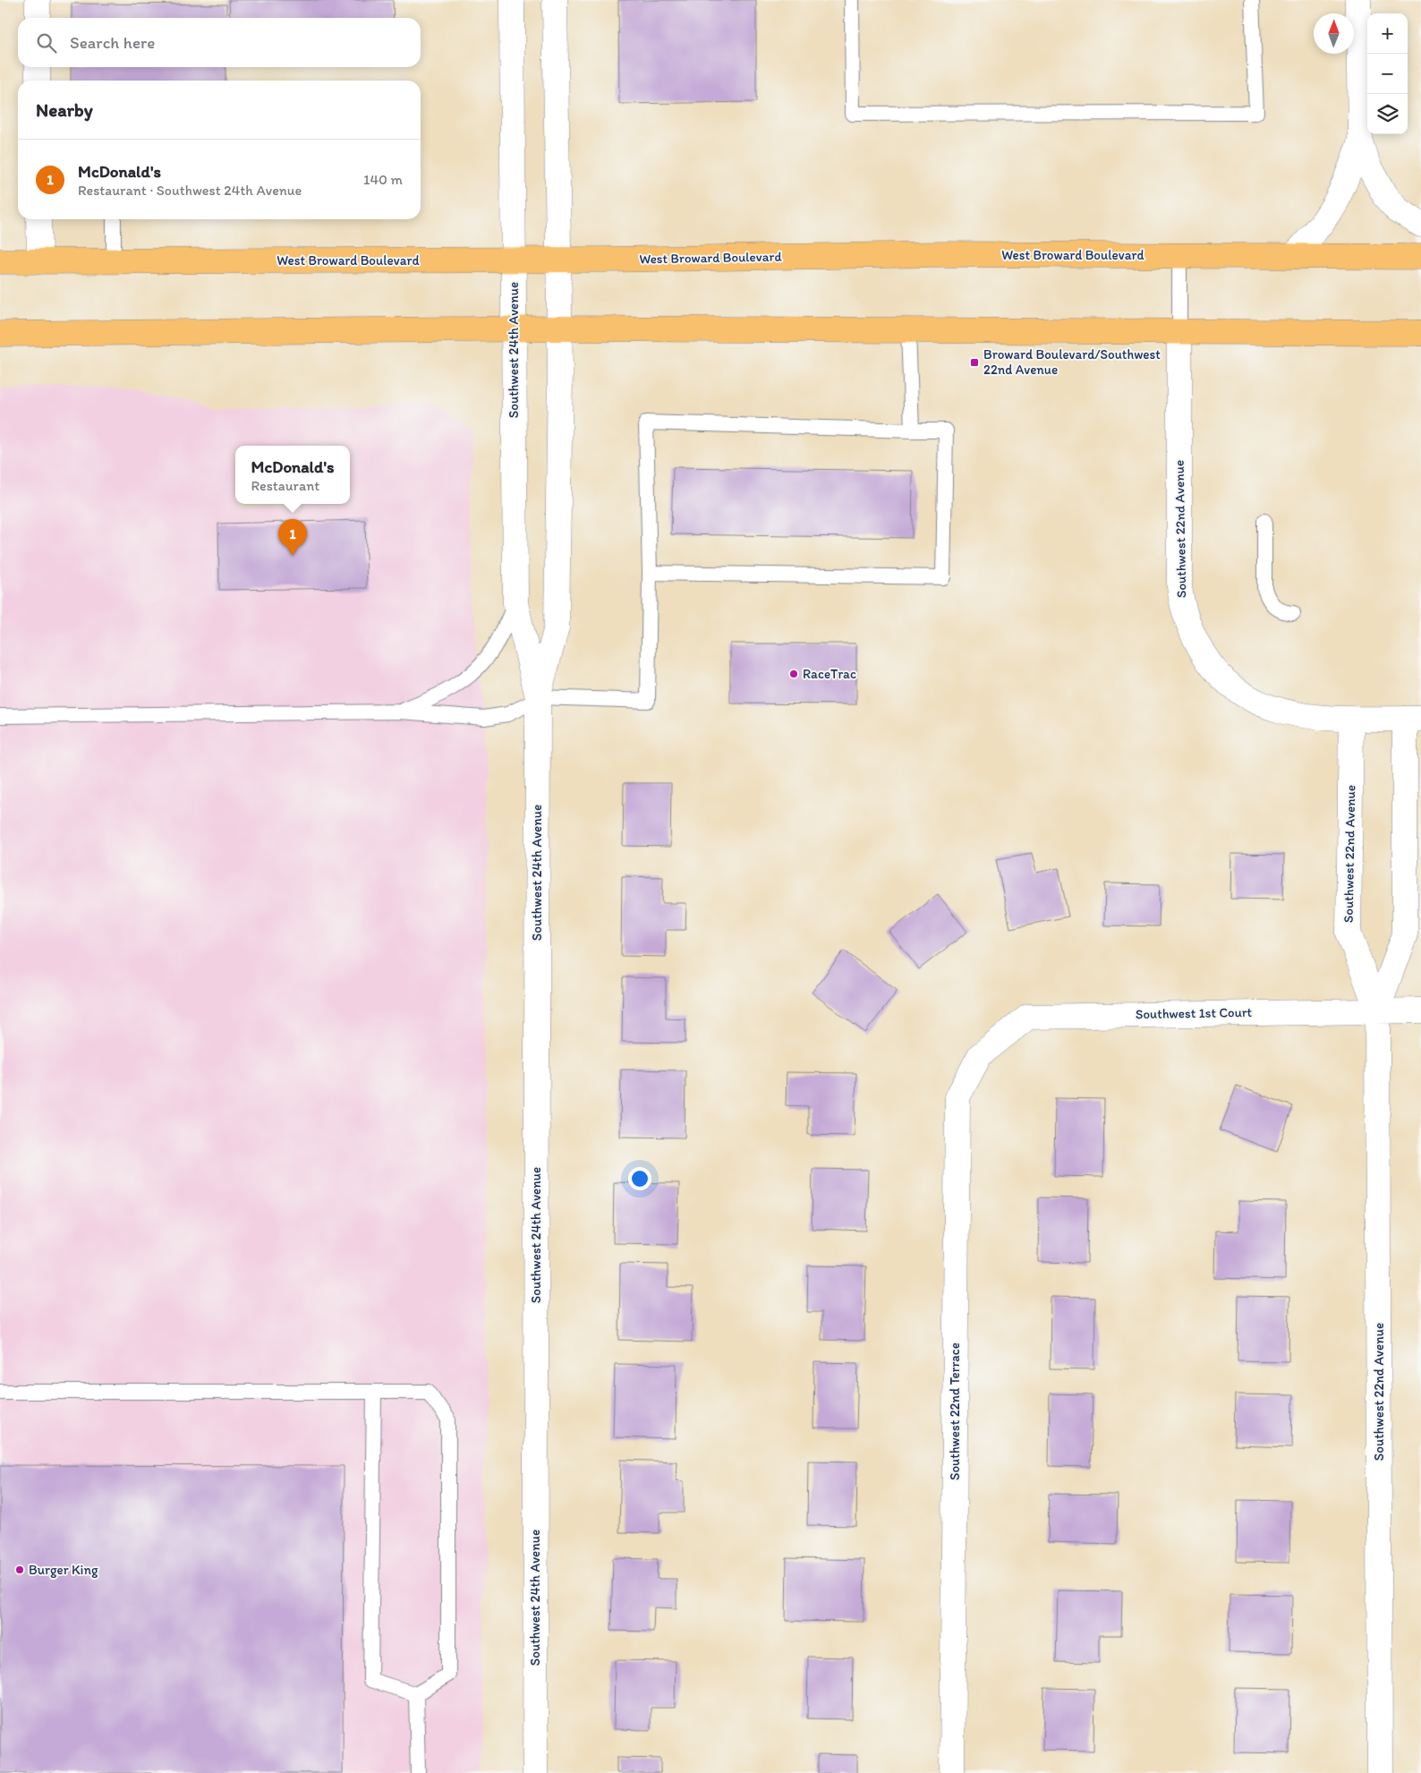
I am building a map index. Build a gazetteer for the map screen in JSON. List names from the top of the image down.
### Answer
{
  "streets": {
    "main road": ["West Broward Boulevard"],
    "street": [
      "Southwest 24th Avenue",
      "Southwest 22nd Avenue",
      "Southwest 1st Court",
      "Southwest 22nd Terrace"
    ]
  },
  "crossings": [
    ["West Broward Boulevard", "Southwest 24th Avenue"],
    ["West Broward Boulevard", "Southwest 22nd Avenue"],
    ["Southwest 22nd Avenue", "Southwest 1st Court"],
    ["Southwest 1st Court", "Southwest 22nd Terrace"]
  ],
  "places": {
    "transit": ["Broward Boulevard/Southwest 22nd Avenue"],
    "other": ["RaceTrac", "Burger King"]
  },
  "north": "top",
  "page": {
    "map_buttons": ["+", "−"],
    "search": "Search here",
    "heading": "Nearby",
    "list": [
      {
        "mark": "1",
        "name": "McDonald's",
        "note": "Restaurant · Southwest 24th Avenue",
        "value": "140 m"
      }
    ],
    "popup": ["McDonald's", "Restaurant"],
    "pins": "1"
  }
}
